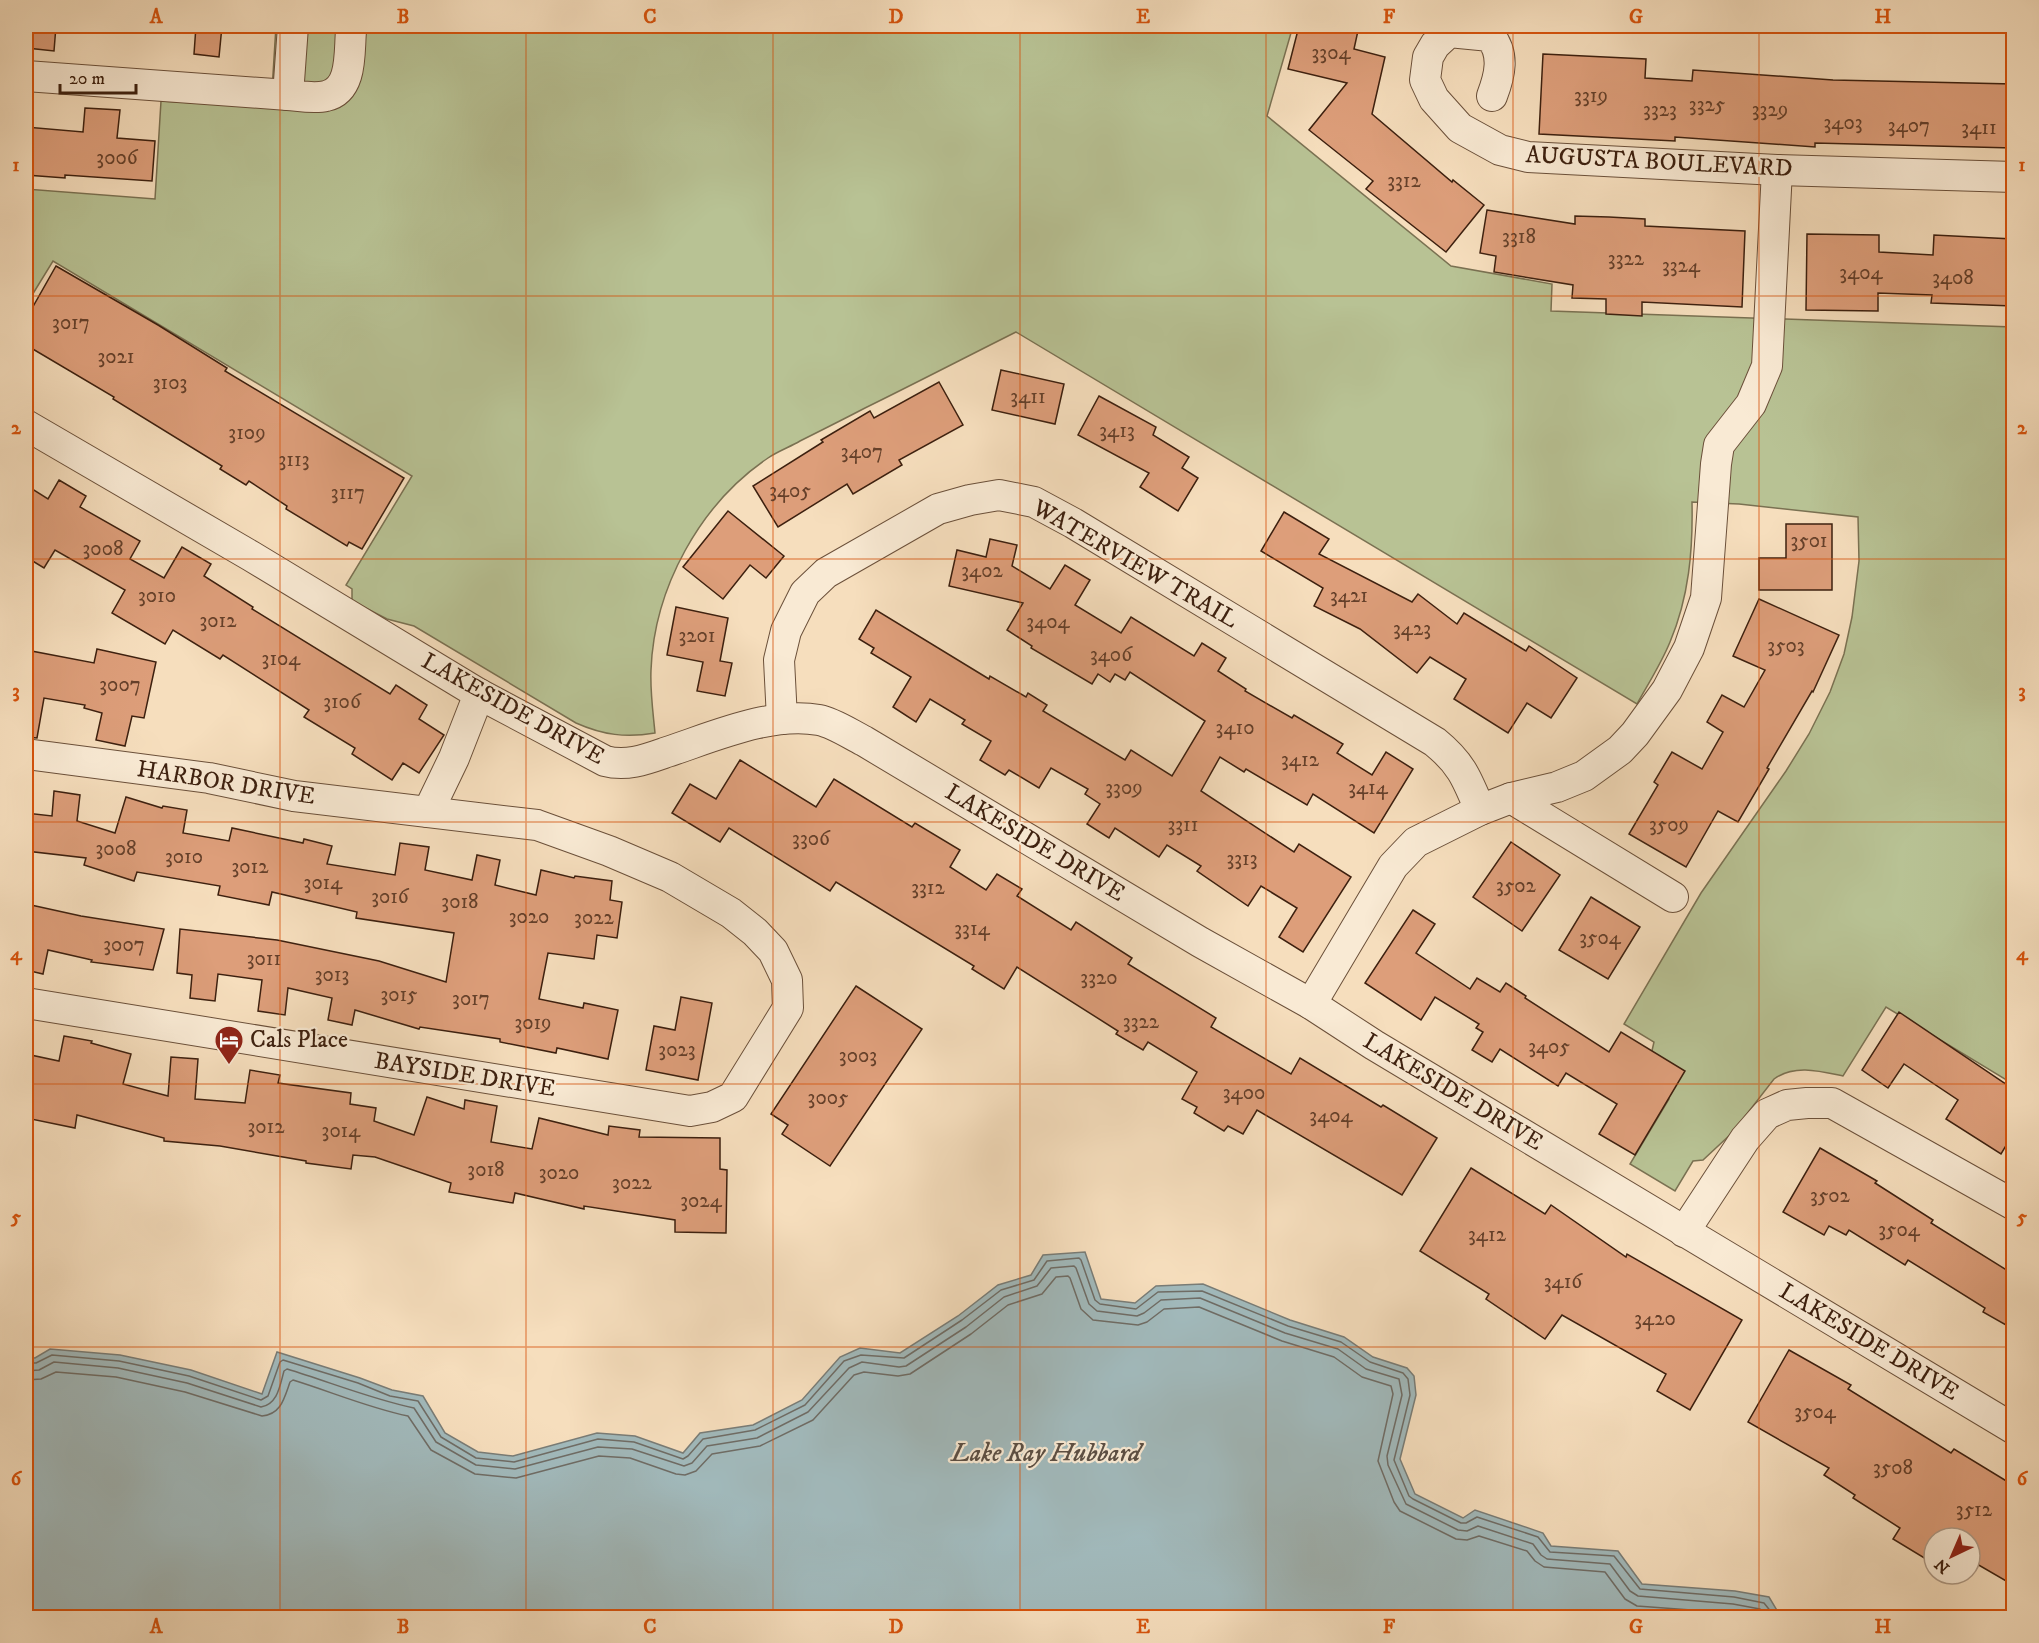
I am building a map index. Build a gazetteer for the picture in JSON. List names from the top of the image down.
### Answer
{
  "streets": {
    "street": [
      "AUGUSTA BOULEVARD",
      "WATERVIEW TRAIL",
      "LAKESIDE DRIVE",
      "HARBOR DRIVE",
      "BAYSIDE DRIVE"
    ]
  },
  "crossings": [
    ["WATERVIEW TRAIL", "LAKESIDE DRIVE"],
    ["HARBOR DRIVE", "BAYSIDE DRIVE"]
  ],
  "water": ["Lake Ray Hubbard"],
  "places": {
    "hotel": ["Cals Place"]
  },
  "house_numbers": [
    "3304",
    "3319",
    "3325",
    "3323",
    "3329",
    "3403",
    "3407",
    "3411",
    "3006",
    "3312",
    "3318",
    "3322",
    "3324",
    "3404",
    "3408",
    "3017",
    "3021",
    "3103",
    "3411",
    "3413",
    "3109",
    "3407",
    "3113",
    "3405",
    "3117",
    "3501",
    "3008",
    "3402",
    "3010",
    "3421",
    "3012",
    "3404",
    "3423",
    "3201",
    "3503",
    "3406",
    "3104",
    "3007",
    "3106",
    "3410",
    "3412",
    "3309",
    "3414",
    "3311",
    "3509",
    "3306",
    "3008",
    "3010",
    "3313",
    "3012",
    "3014",
    "3502",
    "3312",
    "3016",
    "3018",
    "3020",
    "3022",
    "3314",
    "3504",
    "3007",
    "3011",
    "3013",
    "3320",
    "3015",
    "3017",
    "3322",
    "3019",
    "3405",
    "3023",
    "3003",
    "3400",
    "3005",
    "3404",
    "3012",
    "3014",
    "3018",
    "3020",
    "3022",
    "3502",
    "3024",
    "3504",
    "3412",
    "3416",
    "3420",
    "3504",
    "3508",
    "3512"
  ],
  "scale_bar": "20 m",
  "north": "bottom left",
  "grid": {
    "columns": [
      "A",
      "B",
      "C",
      "D",
      "E",
      "F",
      "G",
      "H"
    ],
    "rows": [
      "1",
      "2",
      "3",
      "4",
      "5",
      "6"
    ]
  }
}
